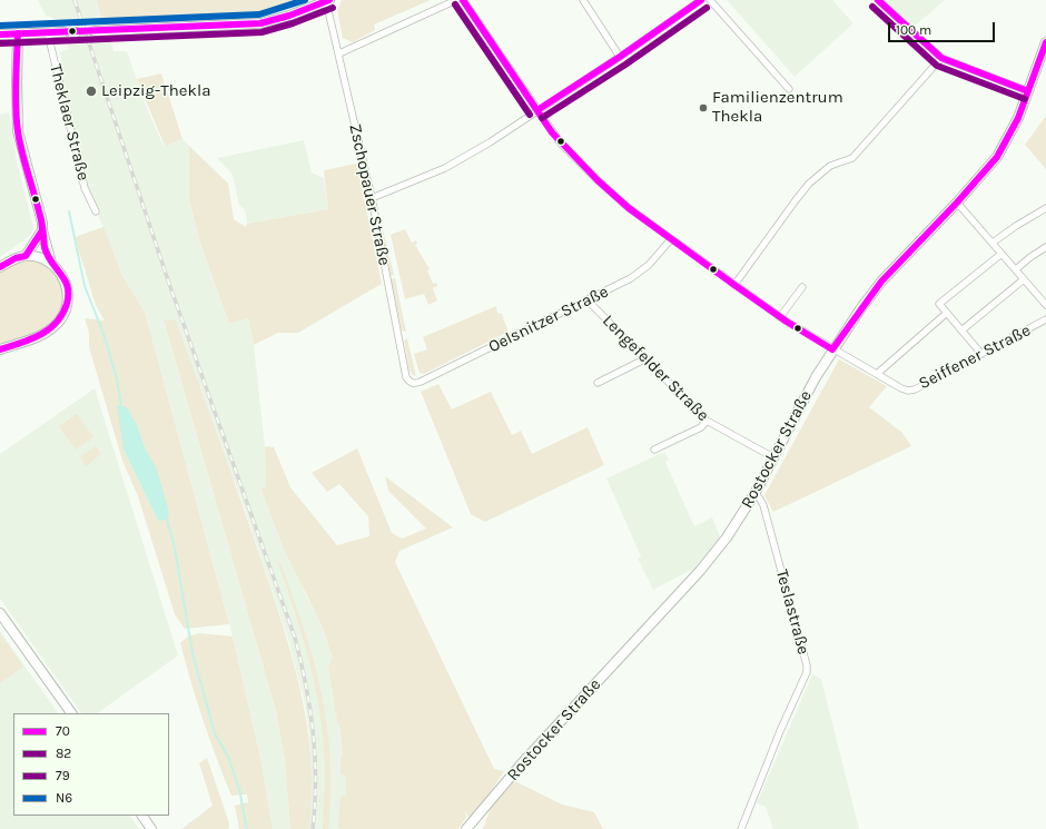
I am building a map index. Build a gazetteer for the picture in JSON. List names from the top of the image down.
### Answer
{
  "streets": {
    "main road": ["Rostocker Straße"],
    "street": [
      "Theklaer Straße",
      "Zschopauer Straße",
      "Oelsnitzer Straße",
      "Seiffener Straße",
      "Lengefelder Straße",
      "Teslastraße"
    ]
  },
  "crossings": [
    ["Zschopauer Straße", "Oelsnitzer Straße"],
    ["Oelsnitzer Straße", "Seiffener Straße"],
    ["Oelsnitzer Straße", "Lengefelder Straße"],
    ["Seiffener Straße", "Rostocker Straße"],
    ["Lengefelder Straße", "Rostocker Straße"],
    ["Rostocker Straße", "Teslastraße"]
  ],
  "places": ["Leipzig-Thekla", "Familienzentrum Thekla"],
  "lines": [
    "transit line 70",
    "transit line N6",
    "transit line 82",
    "transit line 79"
  ],
  "legend": [
    "70",
    "82",
    "79",
    "N6"
  ],
  "scale_bar": "100 m"
}
